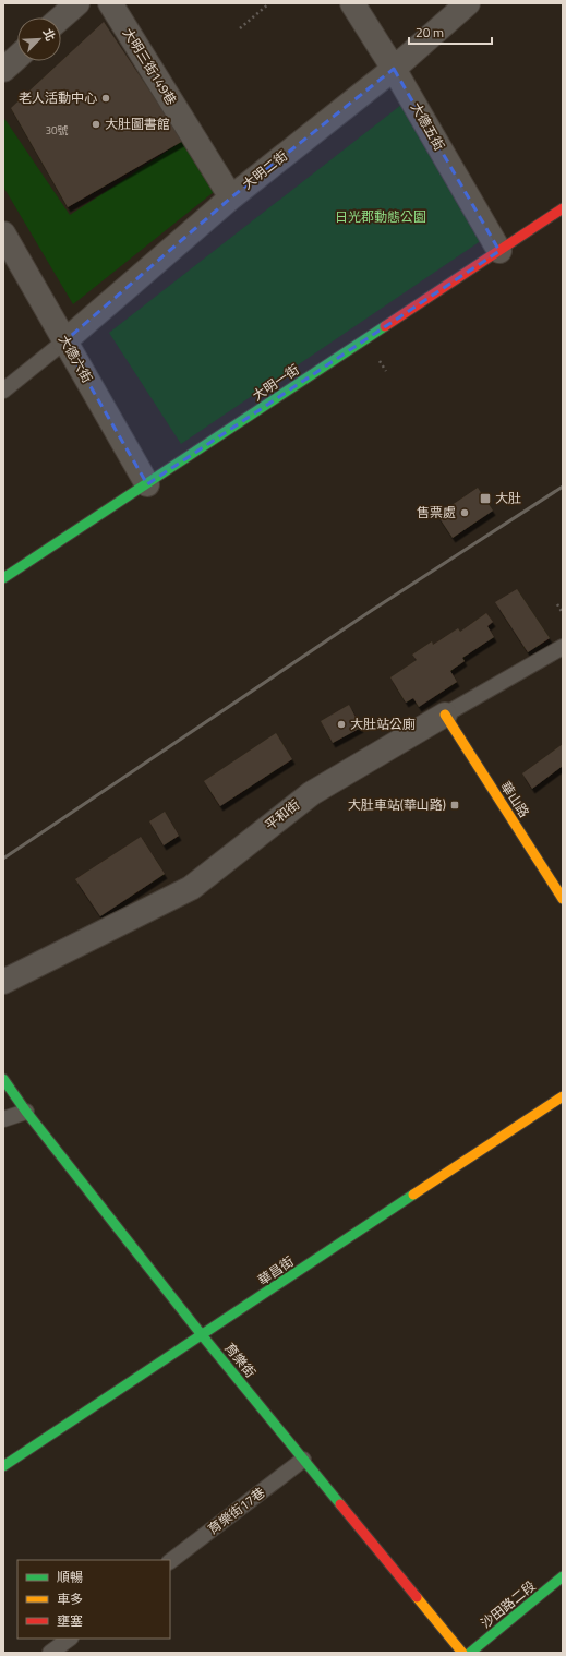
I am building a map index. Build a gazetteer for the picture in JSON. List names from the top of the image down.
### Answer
{
  "streets": {
    "street": [
      "大明三街149巷",
      "大德五街",
      "大明二街",
      "大德六街",
      "大明一街",
      "華山路",
      "平和街",
      "華昌街",
      "育樂街",
      "沙田路二段"
    ],
    "lane": ["育樂街17巷"]
  },
  "crossings": [
    ["大明三街149巷", "大明二街"],
    ["大德五街", "大明二街"],
    ["大德五街", "大明一街"],
    ["大明二街", "大德六街"],
    ["大德六街", "大明一街"],
    ["華山路", "平和街"],
    ["華昌街", "育樂街"],
    ["育樂街", "育樂街17巷"]
  ],
  "parks": ["日光郡動態公園"],
  "places": {
    "other": [
      "老人活動中心",
      "大肚圖書館",
      "售票處",
      "大肚站公廁"
    ],
    "transit": ["大肚", "大肚車站(華山路)"]
  },
  "house_numbers": ["30號"],
  "legend": ["順暢", "車多", "壅塞"],
  "scale_bar": "20 m",
  "north": "top right"
}
